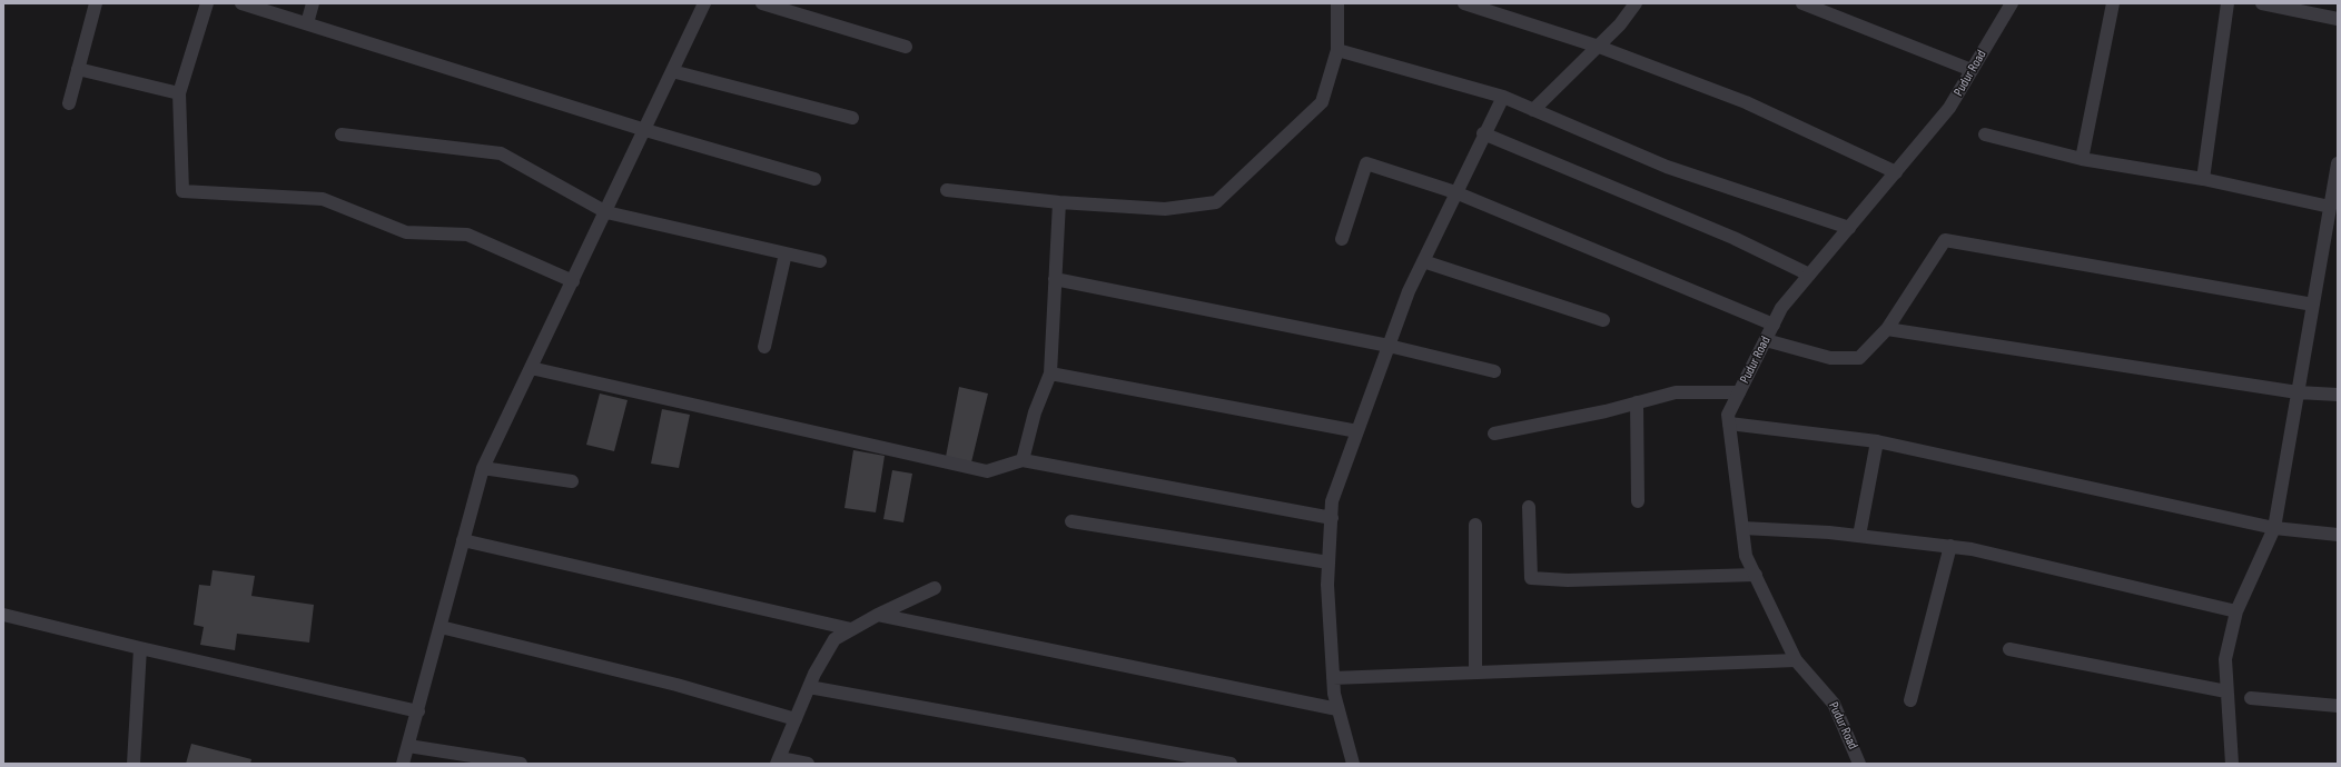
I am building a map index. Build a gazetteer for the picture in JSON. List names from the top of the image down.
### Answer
{
  "streets": {
    "street": ["Pudur Road"]
  }
}
